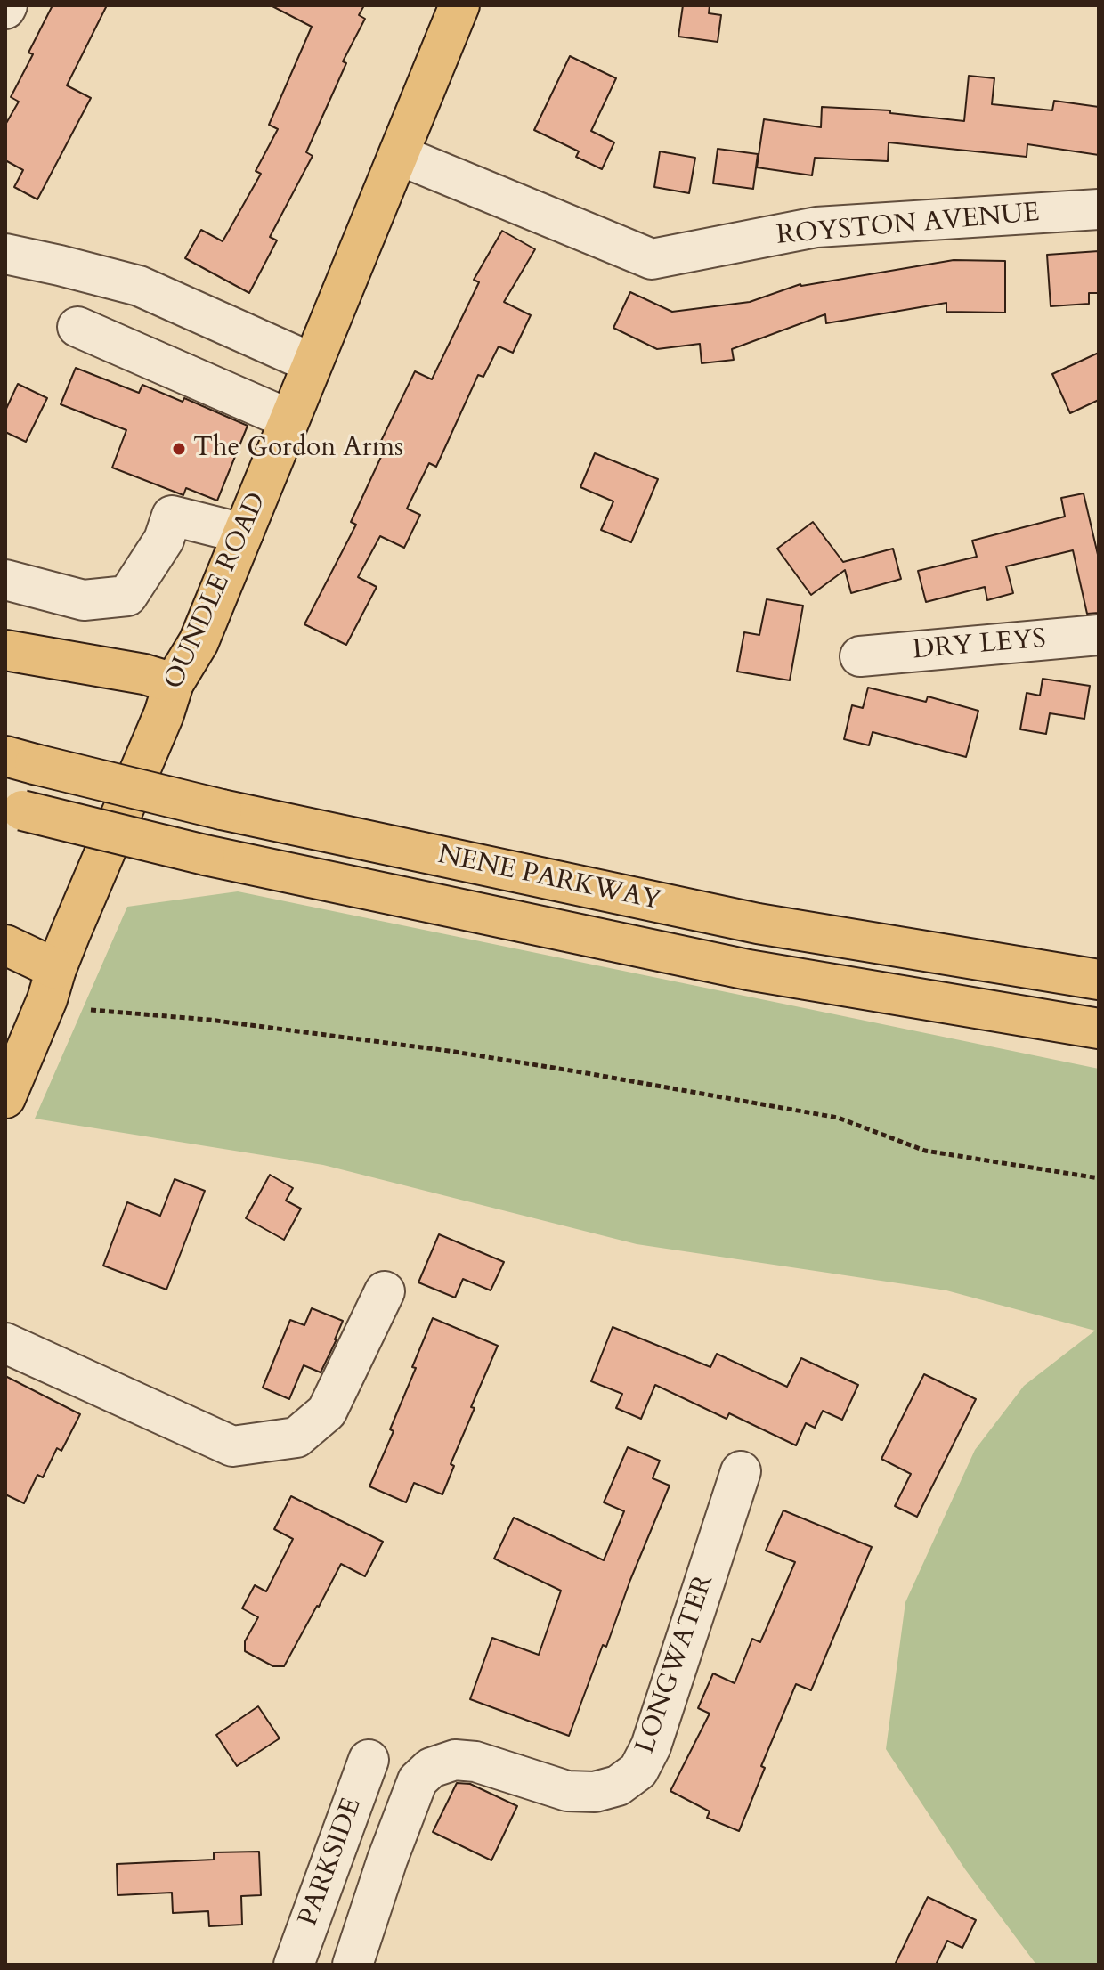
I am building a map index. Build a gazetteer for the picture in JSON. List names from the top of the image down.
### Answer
{
  "streets": {
    "main road": ["OUNDLE ROAD", "NENE PARKWAY"],
    "street": [
      "ROYSTON AVENUE",
      "DRY LEYS",
      "LONGWATER",
      "PARKSIDE"
    ]
  },
  "crossings": [
    ["ROYSTON AVENUE", "OUNDLE ROAD"]
  ],
  "places": ["The Gordon Arms"]
}
